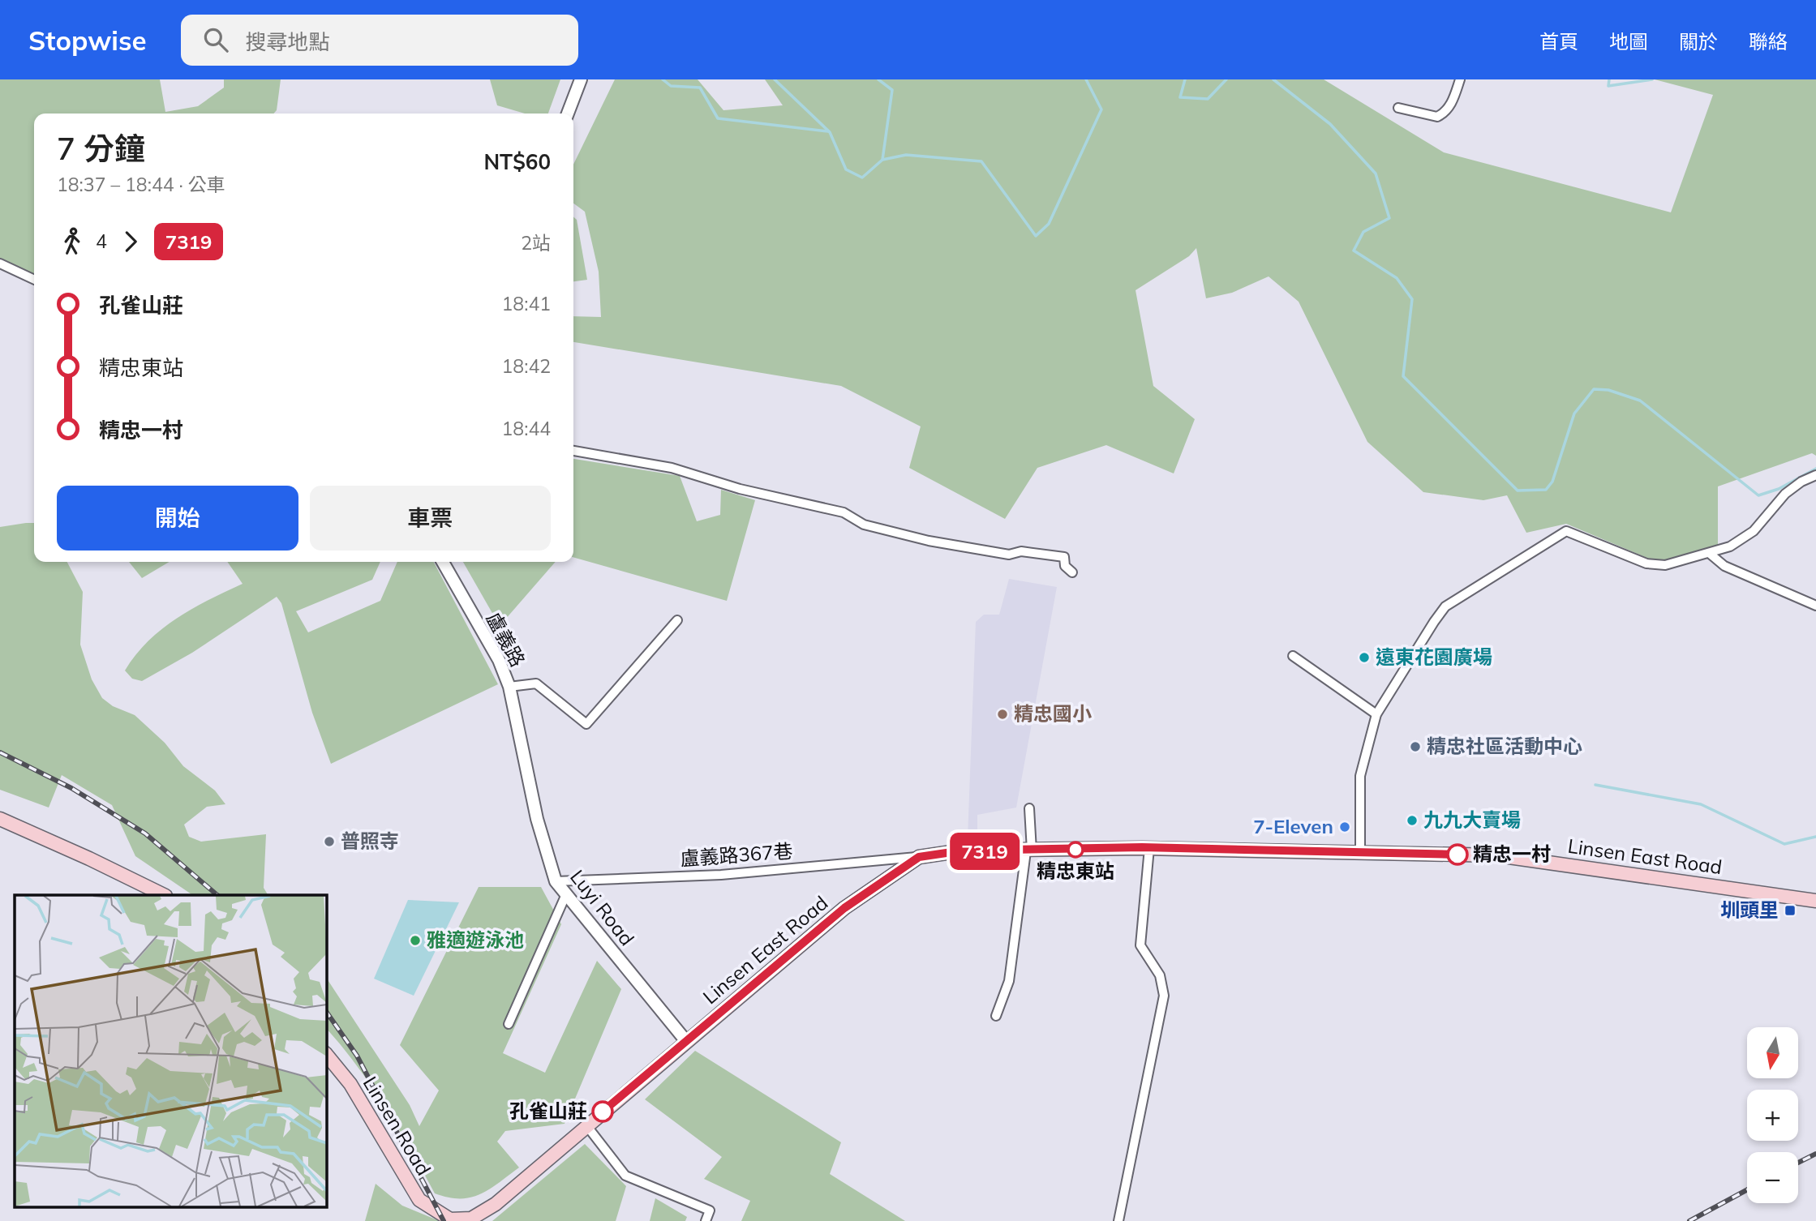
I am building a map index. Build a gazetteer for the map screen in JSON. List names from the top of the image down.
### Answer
{
  "streets": {
    "main road": ["Linsen East Road", "Linsen Road"],
    "street": ["盧義路", "盧義路367巷", "Luyi Road"]
  },
  "crossings": [
    ["盧義路", "Luyi Road"],
    ["盧義路367巷", "Linsen East Road"],
    ["盧義路367巷", "Luyi Road"],
    ["Linsen East Road", "Luyi Road"],
    ["Linsen East Road", "Linsen Road"]
  ],
  "places": {
    "other": [
      "遠東花園廣場",
      "精忠國小",
      "精忠社區活動中心",
      "九九大賣場",
      "7-Eleven",
      "普照寺",
      "精忠東站",
      "精忠一村",
      "雅適遊泳池",
      "孔雀山莊"
    ],
    "transit": ["圳頭里"]
  },
  "lines": ["bus line 7319"],
  "north": "bottom",
  "page": {
    "header": "Stopwise",
    "search": "搜尋地點",
    "nav": [
      "首頁",
      "地圖",
      "關於",
      "聯絡"
    ],
    "on_map": "7319",
    "heading": ["7 分鐘", "18:37 – 18:44 · 公車", "NT$60"],
    "legs": ["4", "7319", "2站"],
    "list": [
      {
        "name": "孔雀山莊",
        "value": "18:41"
      },
      {
        "name": "精忠東站",
        "value": "18:42"
      },
      {
        "name": "精忠一村",
        "value": "18:44"
      }
    ],
    "buttons": ["開始", "車票"],
    "map_buttons": ["+", "−"]
  }
}
